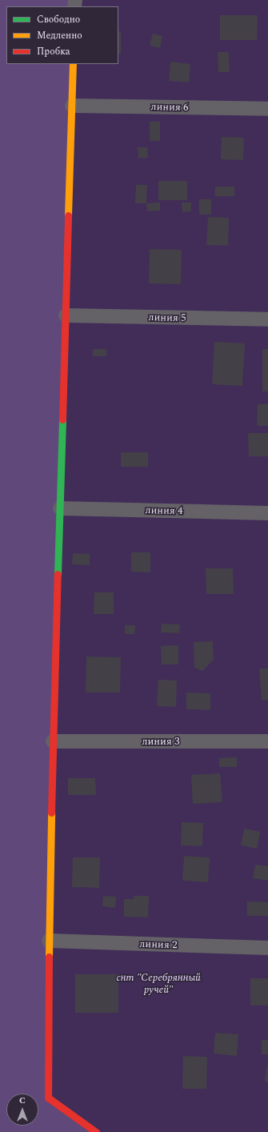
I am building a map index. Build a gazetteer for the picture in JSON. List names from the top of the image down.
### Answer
{
  "streets": {
    "street": [
      "линия 6",
      "линия 5",
      "линия 4",
      "линия 3",
      "линия 2"
    ]
  },
  "parks": ["снт \"Серебрянный ручей\""],
  "legend": ["Свободно", "Медленно", "Пробка"],
  "north": "top"
}
